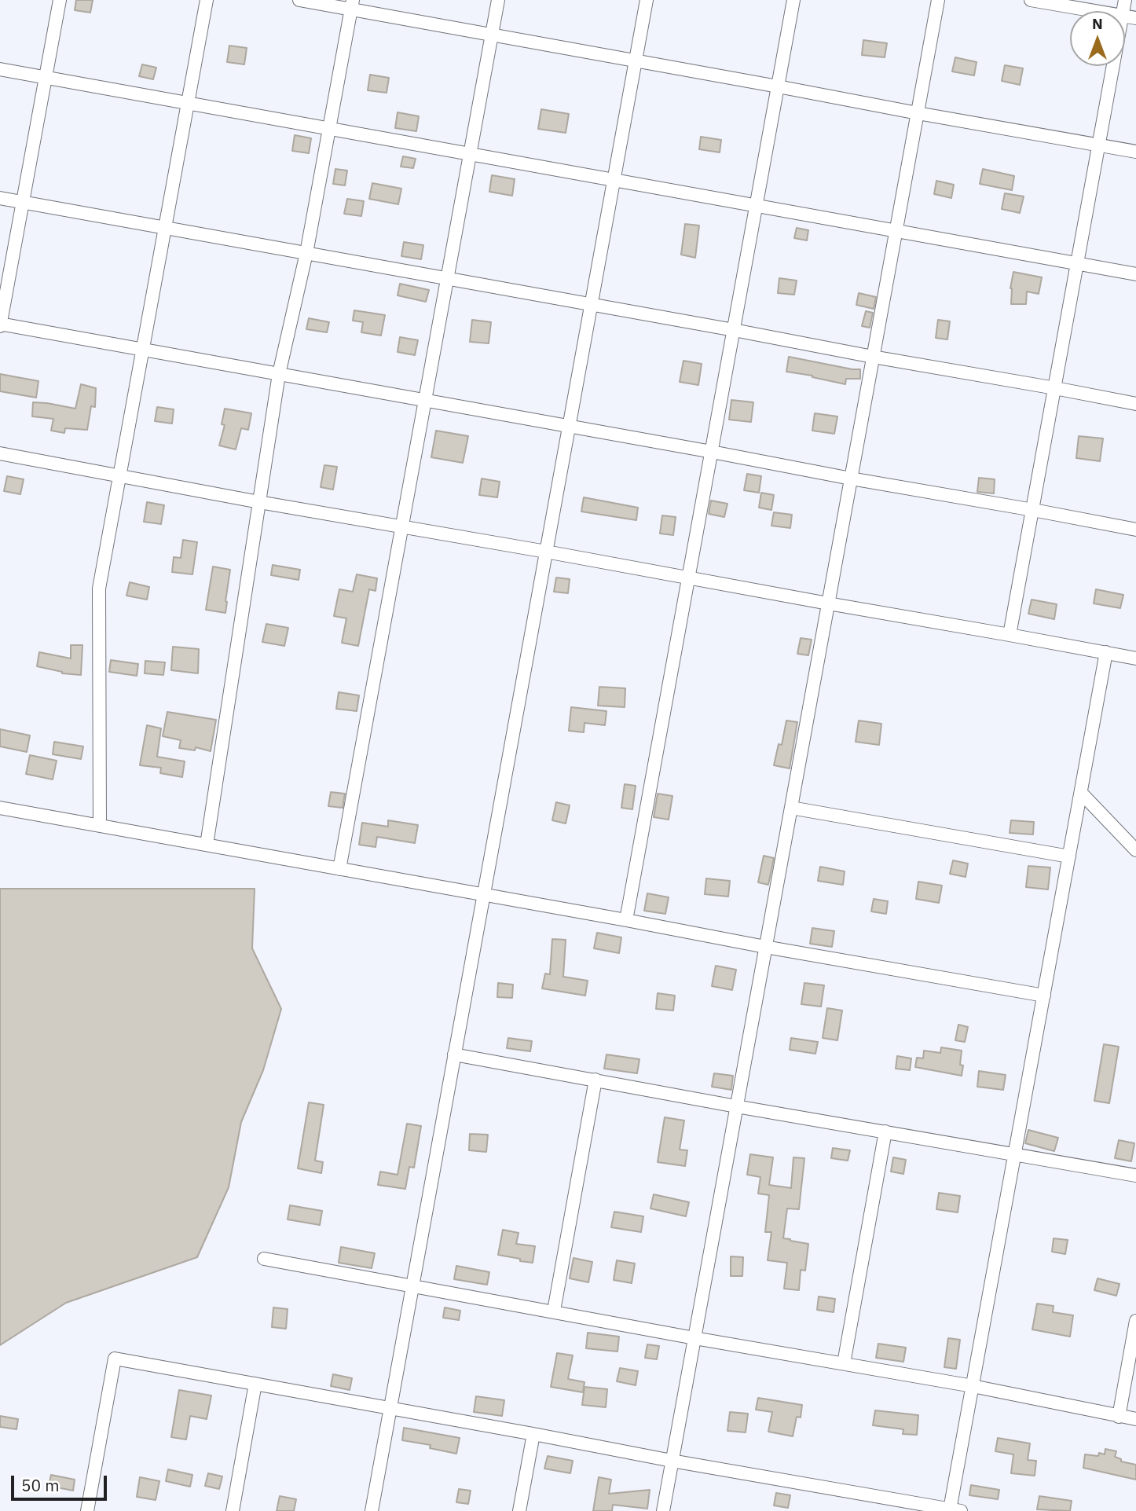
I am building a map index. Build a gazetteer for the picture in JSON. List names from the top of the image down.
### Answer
{
  "scale_bar": "50 m",
  "north": "top"
}
